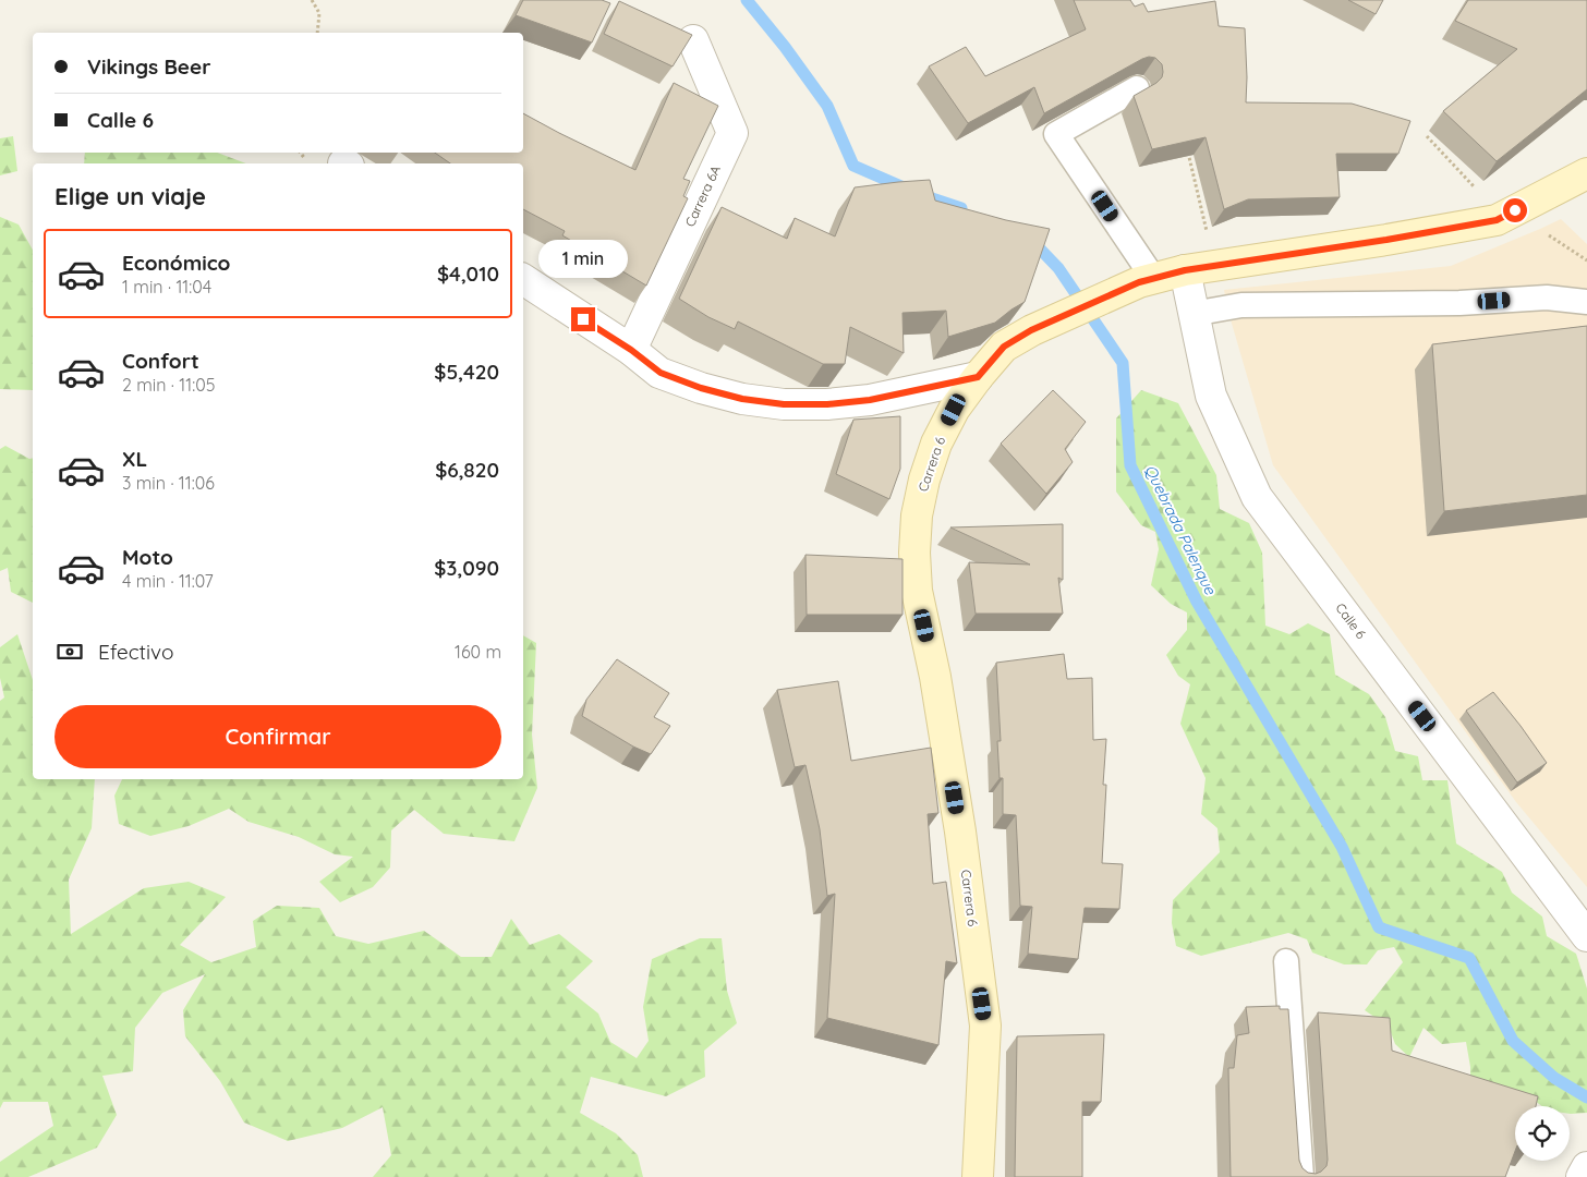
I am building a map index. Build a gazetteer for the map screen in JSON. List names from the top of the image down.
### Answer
{
  "streets": {
    "main road": ["Carrera 6"],
    "street": ["Carrera 6A", "Calle 6"]
  },
  "crossings": [
    ["Carrera 6", "Calle 6"]
  ],
  "water": ["Quebrada Palenque"],
  "page": {
    "banner": ["Vikings Beer", "Calle 6"],
    "heading": "Elige un viaje",
    "list": [
      {
        "name": "Económico",
        "note": "1 min · 11:04",
        "value": "$4,010"
      },
      {
        "name": "Confort",
        "note": "2 min · 11:05",
        "value": "$5,420"
      },
      {
        "name": "XL",
        "note": "3 min · 11:06",
        "value": "$6,820"
      },
      {
        "name": "Moto",
        "note": "4 min · 11:07",
        "value": "$3,090"
      }
    ],
    "bubble": "1 min",
    "pay": ["Efectivo", "160 m"],
    "buttons": "Confirmar"
  }
}
